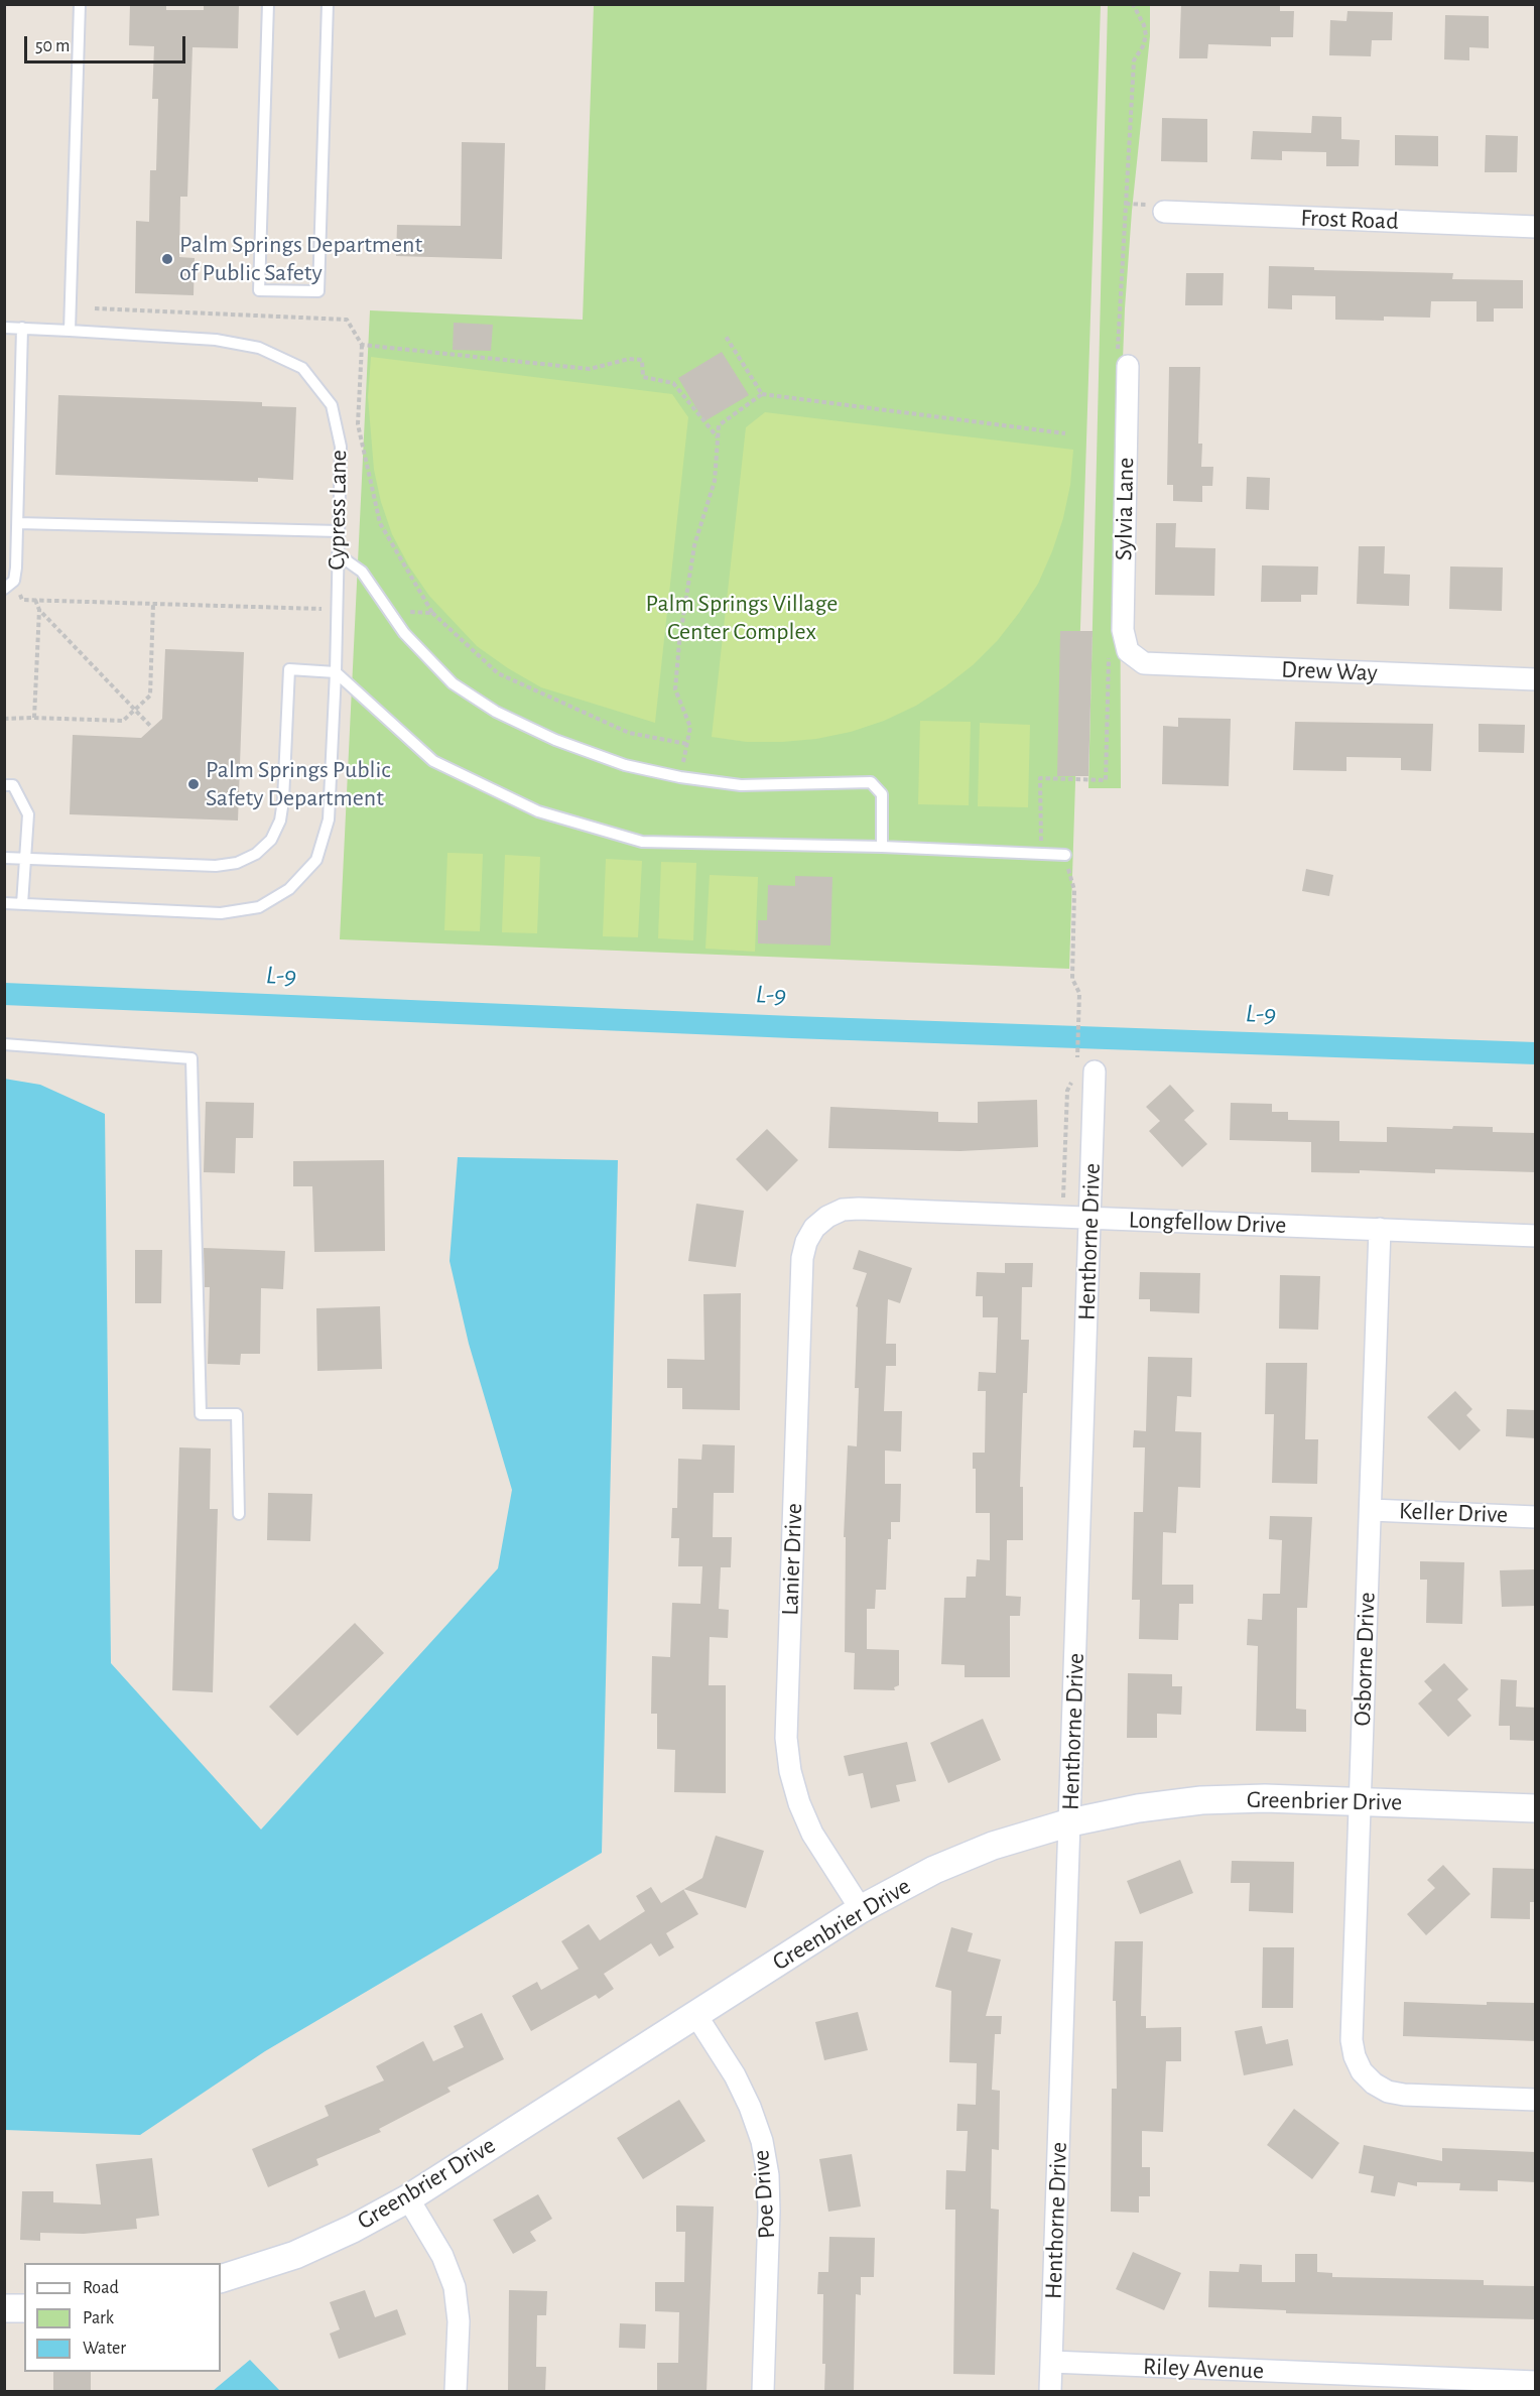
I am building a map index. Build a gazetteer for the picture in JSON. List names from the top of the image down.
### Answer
{
  "streets": {
    "street": [
      "Frost Road",
      "Sylvia Lane",
      "Drew Way",
      "Longfellow Drive",
      "Henthorne Drive",
      "Keller Drive",
      "Lanier Drive",
      "Osborne Drive",
      "Greenbrier Drive",
      "Poe Drive",
      "Riley Avenue"
    ],
    "lane": ["Cypress Lane"]
  },
  "crossings": [
    ["Sylvia Lane", "Drew Way"],
    ["Longfellow Drive", "Henthorne Drive"],
    ["Longfellow Drive", "Lanier Drive"],
    ["Longfellow Drive", "Osborne Drive"],
    ["Henthorne Drive", "Greenbrier Drive"],
    ["Henthorne Drive", "Riley Avenue"],
    ["Keller Drive", "Osborne Drive"],
    ["Lanier Drive", "Greenbrier Drive"],
    ["Osborne Drive", "Greenbrier Drive"],
    ["Greenbrier Drive", "Poe Drive"]
  ],
  "water": ["L-9"],
  "parks": ["Palm Springs Village Center Complex"],
  "places": ["Palm Springs Department of Public Safety", "Palm Springs Public Safety Department"],
  "legend": ["Road", "Park", "Water"],
  "scale_bar": "50 m"
}
